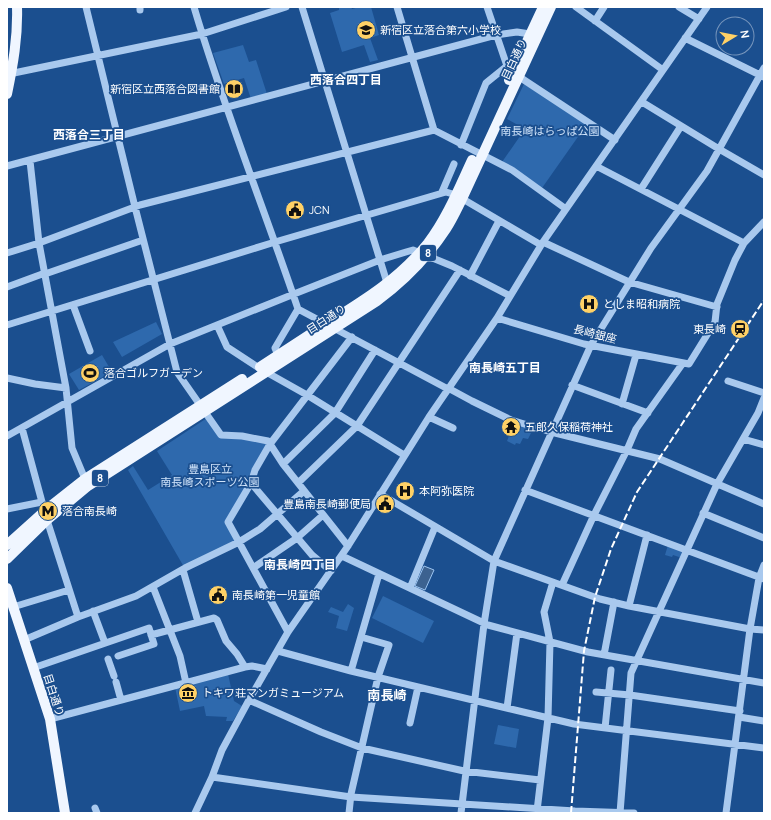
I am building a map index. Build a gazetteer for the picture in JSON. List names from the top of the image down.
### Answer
{
  "streets": {
    "main road": ["目白通り", "8"],
    "street": ["長崎銀座"]
  },
  "districts": [
    "西落合四丁目",
    "西落合三丁目",
    "南長崎五丁目",
    "南長崎四丁目",
    "南長崎"
  ],
  "parks": ["南長崎はらっぱ公園", "豊島区立 南長崎スポーツ公園"],
  "places": {
    "school or university": ["新宿区立落合第六小学校"],
    "library": ["新宿区立西落合図書館"],
    "public building": ["JCN", "豊島南長崎郵便局", "南長崎第一児童館"],
    "hospital": ["としま昭和病院", "本阿弥医院"],
    "station": ["東長崎"],
    "sports": ["落合ゴルフガーデン"],
    "temple": ["五郎久保稲荷神社"],
    "metro station": ["落合南長崎"],
    "museum": ["トキワ荘マンガミュージアム"]
  },
  "north": "right"
}
